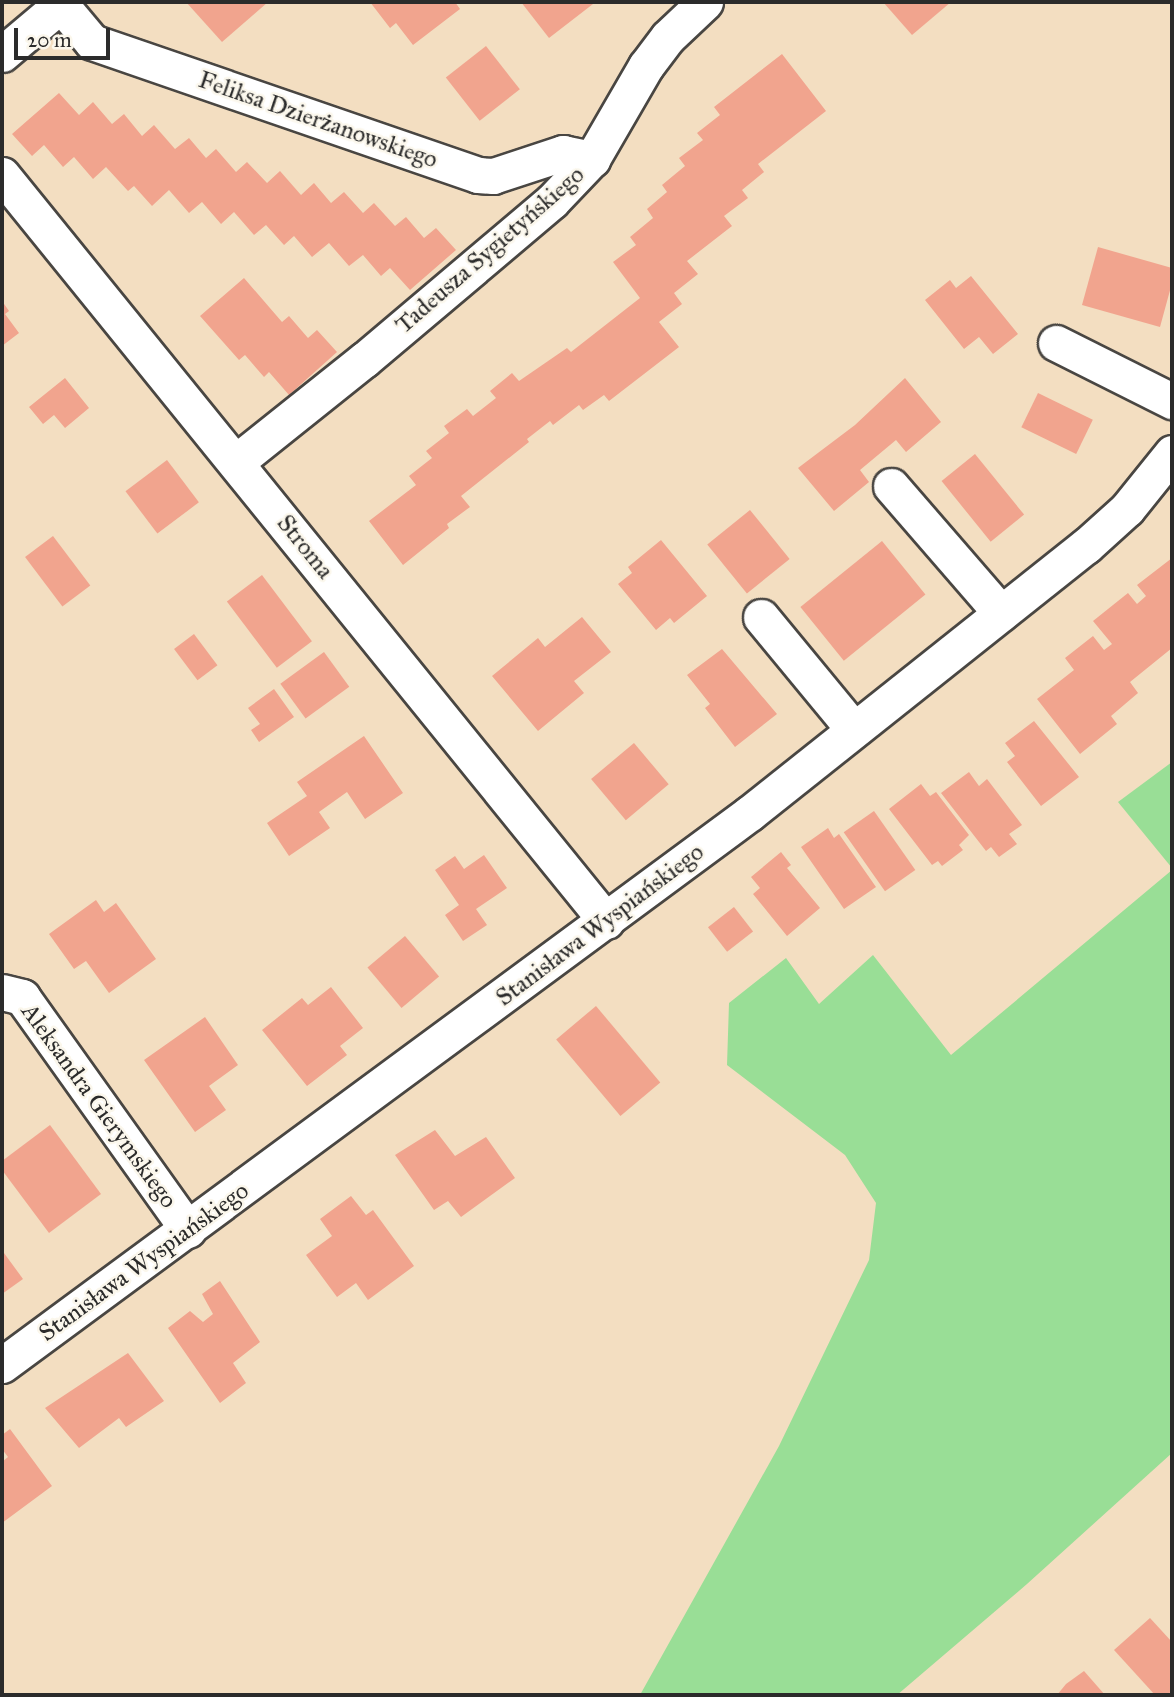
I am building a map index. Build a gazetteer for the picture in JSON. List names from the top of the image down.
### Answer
{
  "streets": {
    "street": [
      "Feliksa Dzierżanowskiego",
      "Tadeusza Sygietyńskiego",
      "Stroma",
      "Stanisława Wyspiańskiego",
      "Aleksandra Gierymskiego"
    ]
  },
  "crossings": [
    ["Feliksa Dzierżanowskiego", "Tadeusza Sygietyńskiego"],
    ["Tadeusza Sygietyńskiego", "Stroma"],
    ["Stroma", "Stanisława Wyspiańskiego"],
    ["Stanisława Wyspiańskiego", "Aleksandra Gierymskiego"]
  ],
  "scale_bar": "20 m"
}
